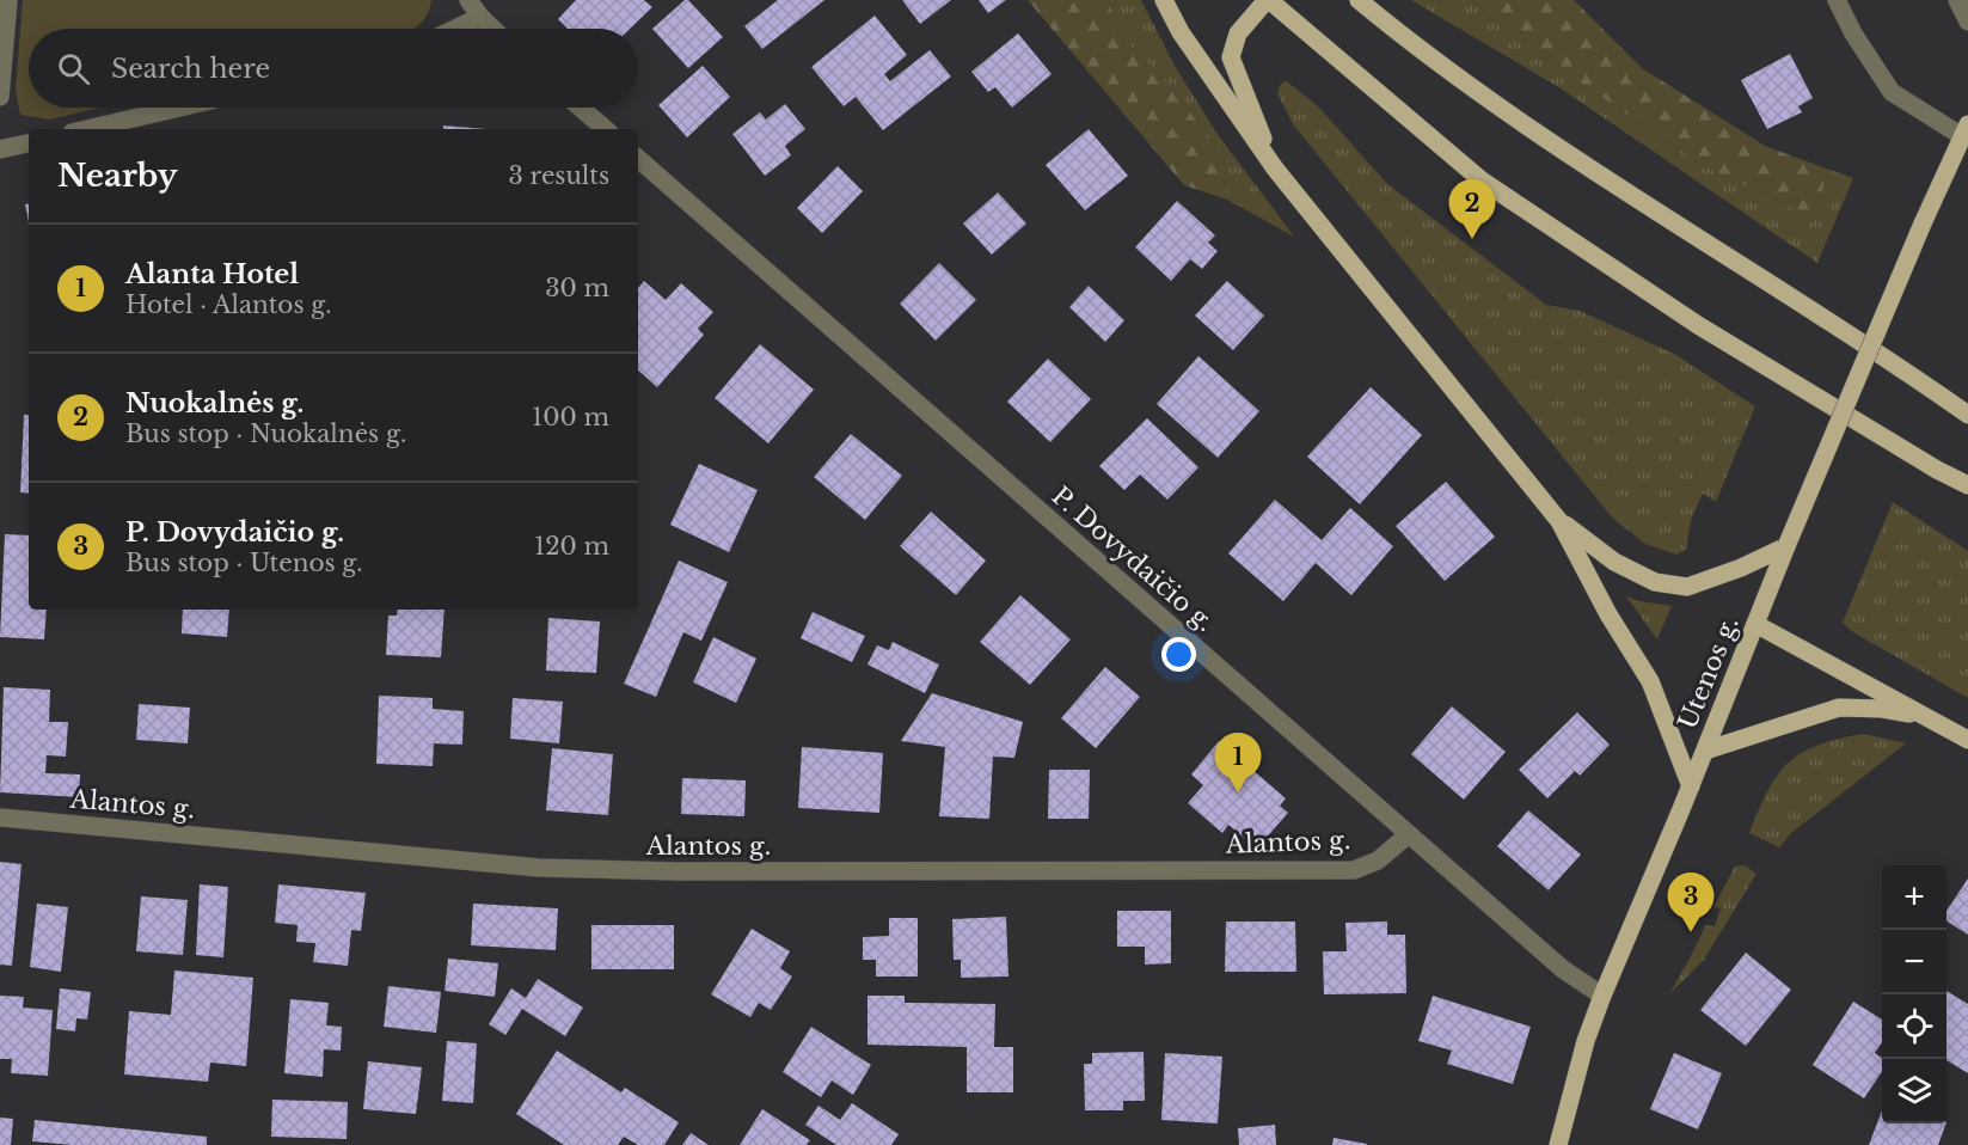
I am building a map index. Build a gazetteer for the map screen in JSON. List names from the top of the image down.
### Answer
{
  "streets": {
    "main road": ["Utenos g."],
    "street": ["P. Dovydaičio g.", "Alantos g."]
  },
  "crossings": [
    ["P. Dovydaičio g.", "Utenos g."],
    ["P. Dovydaičio g.", "Alantos g."]
  ],
  "page": {
    "search": "Search here",
    "heading": ["Nearby", "3 results"],
    "pins": ["2", "1", "3"],
    "list": [
      {
        "mark": "1",
        "name": "Alanta Hotel",
        "note": "Hotel · Alantos g.",
        "value": "30 m"
      },
      {
        "mark": "2",
        "name": "Nuokalnės g.",
        "note": "Bus stop · Nuokalnės g.",
        "value": "100 m"
      },
      {
        "mark": "3",
        "name": "P. Dovydaičio g.",
        "note": "Bus stop · Utenos g.",
        "value": "120 m"
      }
    ],
    "map_buttons": ["+", "−"]
  }
}
